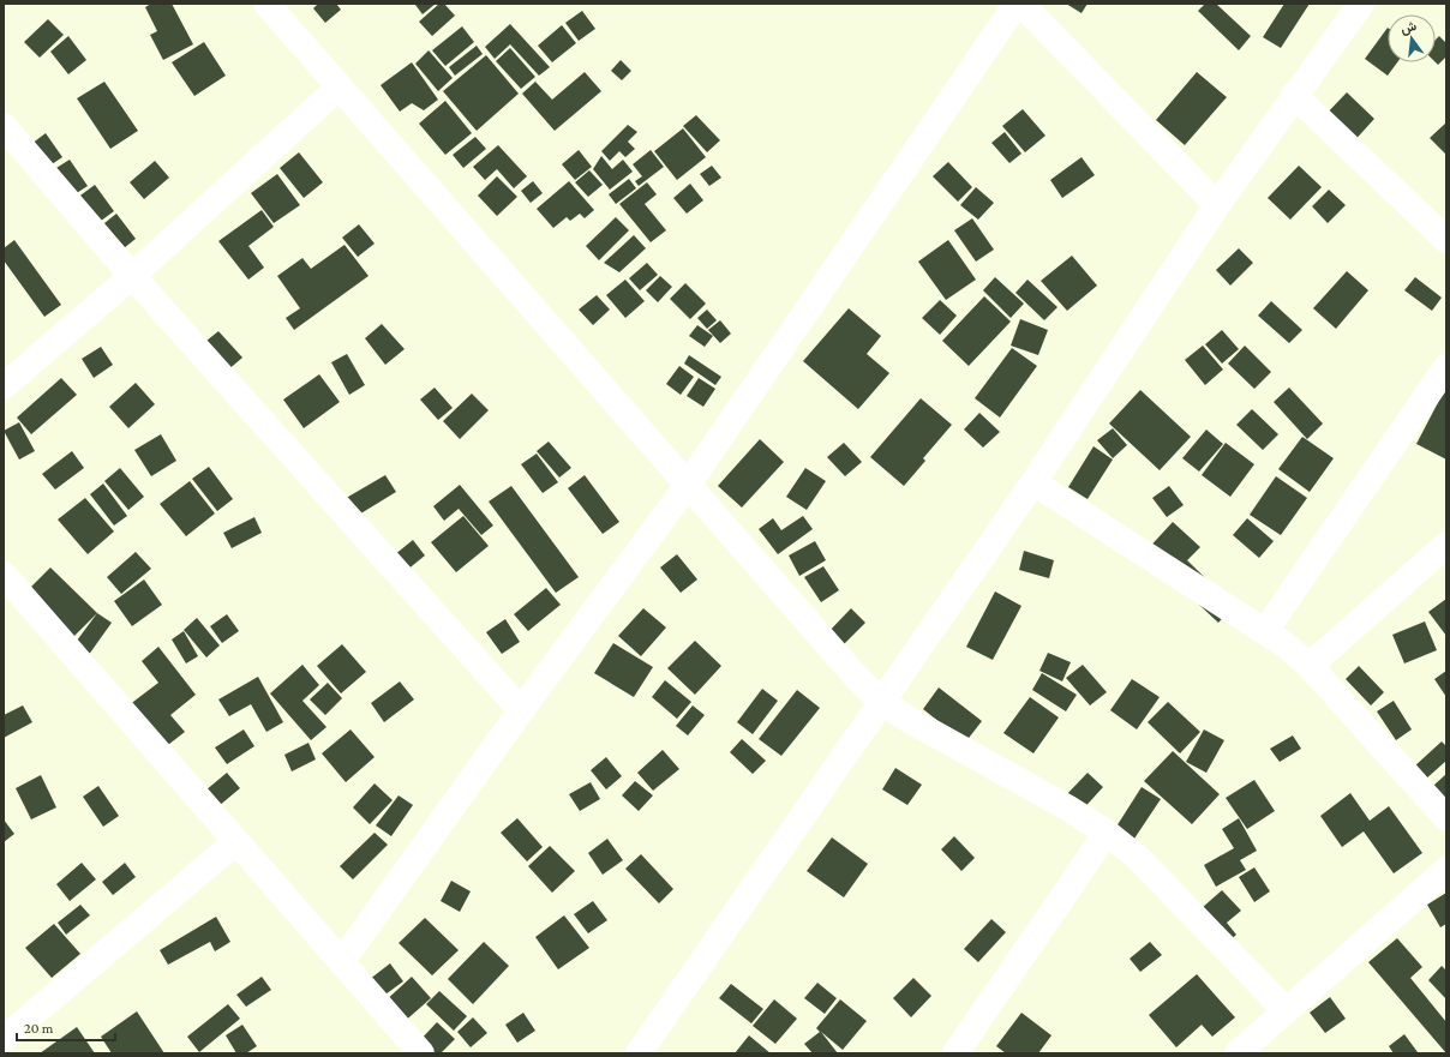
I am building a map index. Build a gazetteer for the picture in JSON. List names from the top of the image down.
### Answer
{
  "scale_bar": "20 m",
  "north": "top"
}
